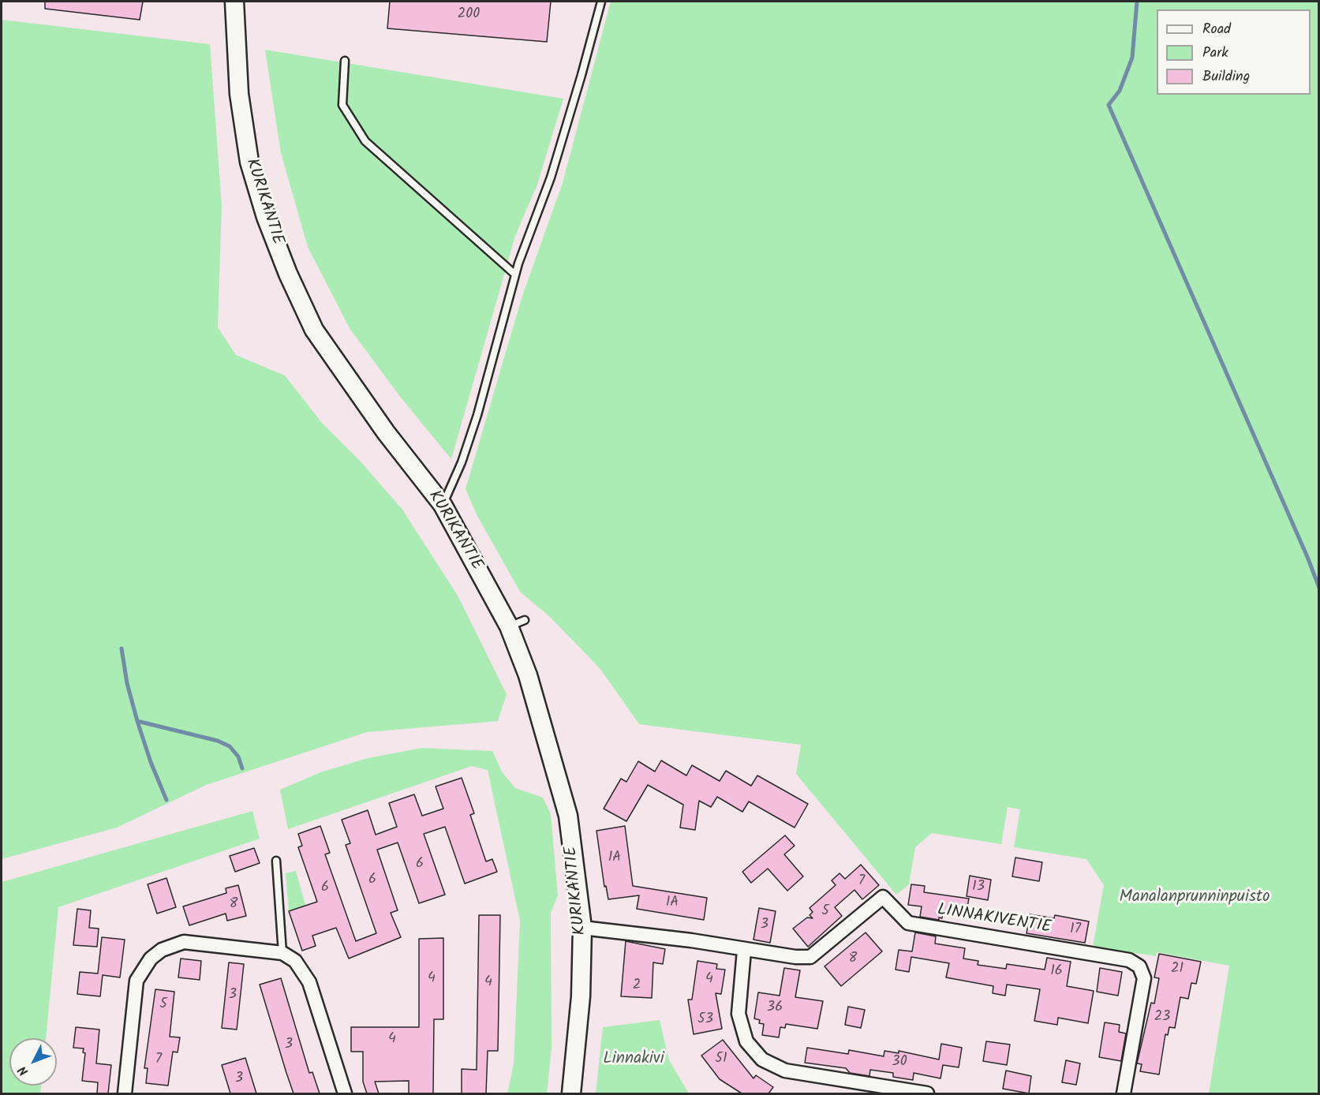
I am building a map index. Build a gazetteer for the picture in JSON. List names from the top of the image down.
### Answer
{
  "streets": {
    "main road": ["KURIKANTIE"],
    "street": ["LINNAKIVENTIE"]
  },
  "crossings": [
    ["KURIKANTIE", "LINNAKIVENTIE"]
  ],
  "parks": ["Manalanprunninpuisto", "Linnakivi"],
  "house_numbers": [
    "200",
    "1A",
    "6",
    "6",
    "7",
    "13",
    "6",
    "1A",
    "8",
    "5",
    "3",
    "17",
    "8",
    "21",
    "16",
    "4",
    "4",
    "4",
    "2",
    "3",
    "5",
    "36",
    "23",
    "53",
    "4",
    "3",
    "51",
    "7",
    "30",
    "3"
  ],
  "legend": ["Road", "Park", "Building"],
  "north": "bottom left"
}
